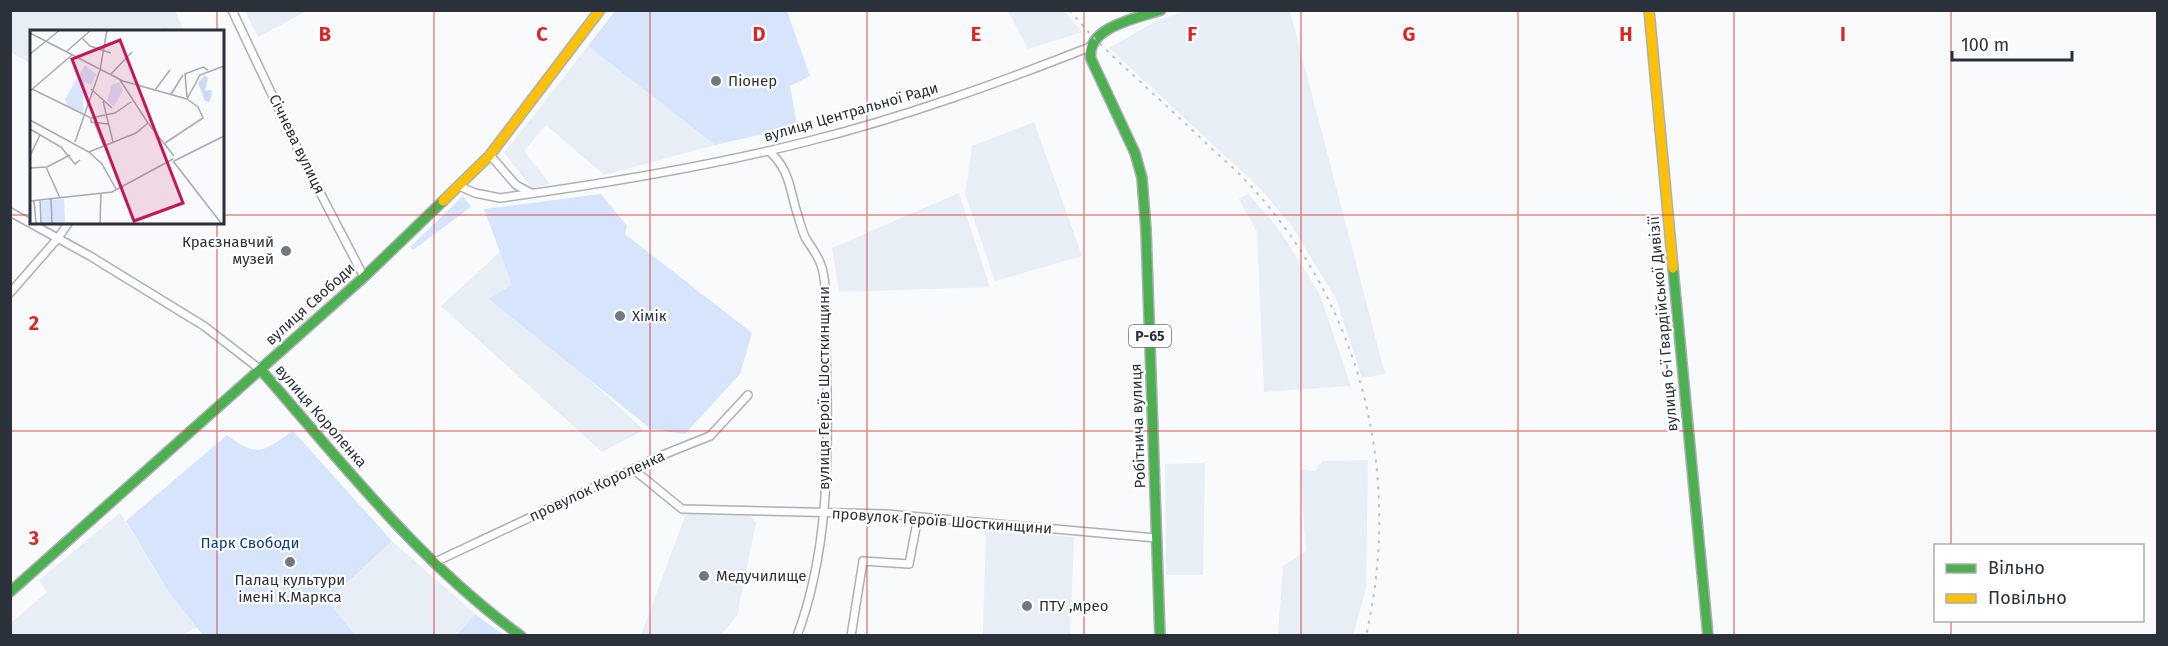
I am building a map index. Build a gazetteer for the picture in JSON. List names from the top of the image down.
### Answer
{
  "streets": {
    "main road": [
      "вулиця Центральної Ради",
      "вулиця Свободи",
      "вулиця 6-ї Гвардійської Дивізії",
      "Р-65",
      "вулиця Короленка",
      "Робітнича вулиця"
    ],
    "street": [
      "Січнева вулиця",
      "вулиця Героїв Шосткинщини",
      "провулок Короленка",
      "провулок Героїв Шосткинщини"
    ]
  },
  "crossings": [
    ["вулиця Центральної Ради", "вулиця Свободи"],
    ["вулиця Центральної Ради", "вулиця Героїв Шосткинщини"],
    ["вулиця Центральної Ради", "Робітнича вулиця"],
    ["Січнева вулиця", "вулиця Свободи"],
    ["вулиця Свободи", "вулиця Короленка"],
    ["вулиця Героїв Шосткинщини", "провулок Героїв Шосткинщини"],
    ["вулиця Короленка", "провулок Короленка"],
    ["Робітнича вулиця", "провулок Героїв Шосткинщини"],
    ["провулок Короленка", "провулок Героїв Шосткинщини"]
  ],
  "parks": ["Парк Свободи"],
  "places": [
    "Піонер",
    "Краєзнавчий музей",
    "Хімік",
    "Палац культури імені К.Маркса",
    "Медучилище",
    "ПТУ ,мрео"
  ],
  "legend": ["Вільно", "Повільно"],
  "scale_bar": "100 m",
  "grid": {
    "columns": [
      "B",
      "C",
      "D",
      "E",
      "F",
      "G",
      "H",
      "I"
    ],
    "rows": ["2", "3"]
  }
}
